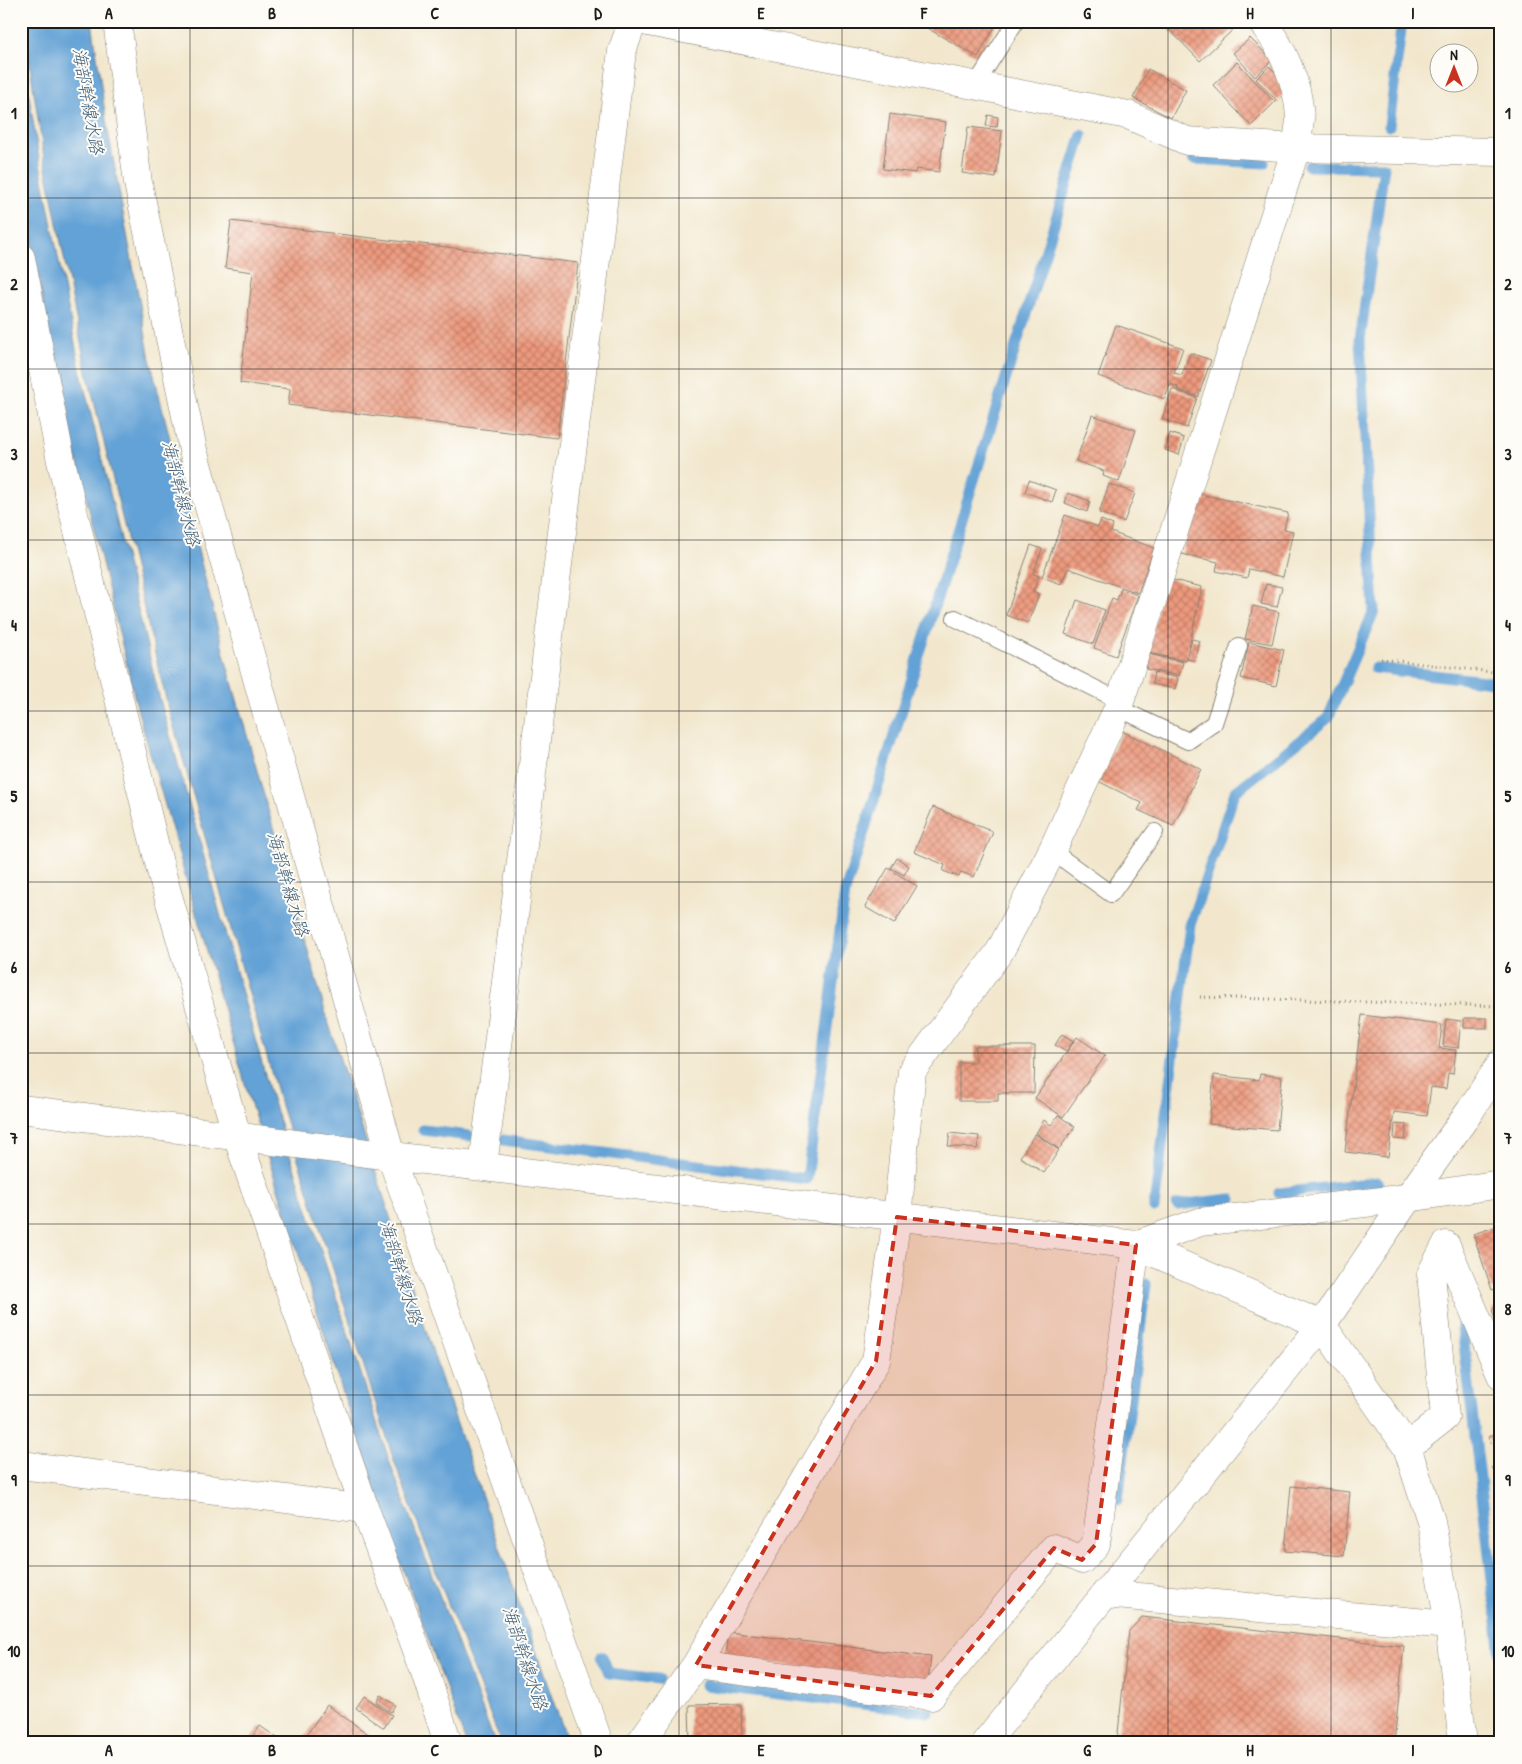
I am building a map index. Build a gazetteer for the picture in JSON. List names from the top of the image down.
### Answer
{
  "water": ["海部幹線水路"],
  "north": "top",
  "grid": {
    "columns": [
      "A",
      "B",
      "C",
      "D",
      "E",
      "F",
      "G",
      "H",
      "I"
    ],
    "rows": [
      "1",
      "2",
      "3",
      "4",
      "5",
      "6",
      "7",
      "8",
      "9",
      "10"
    ]
  }
}
